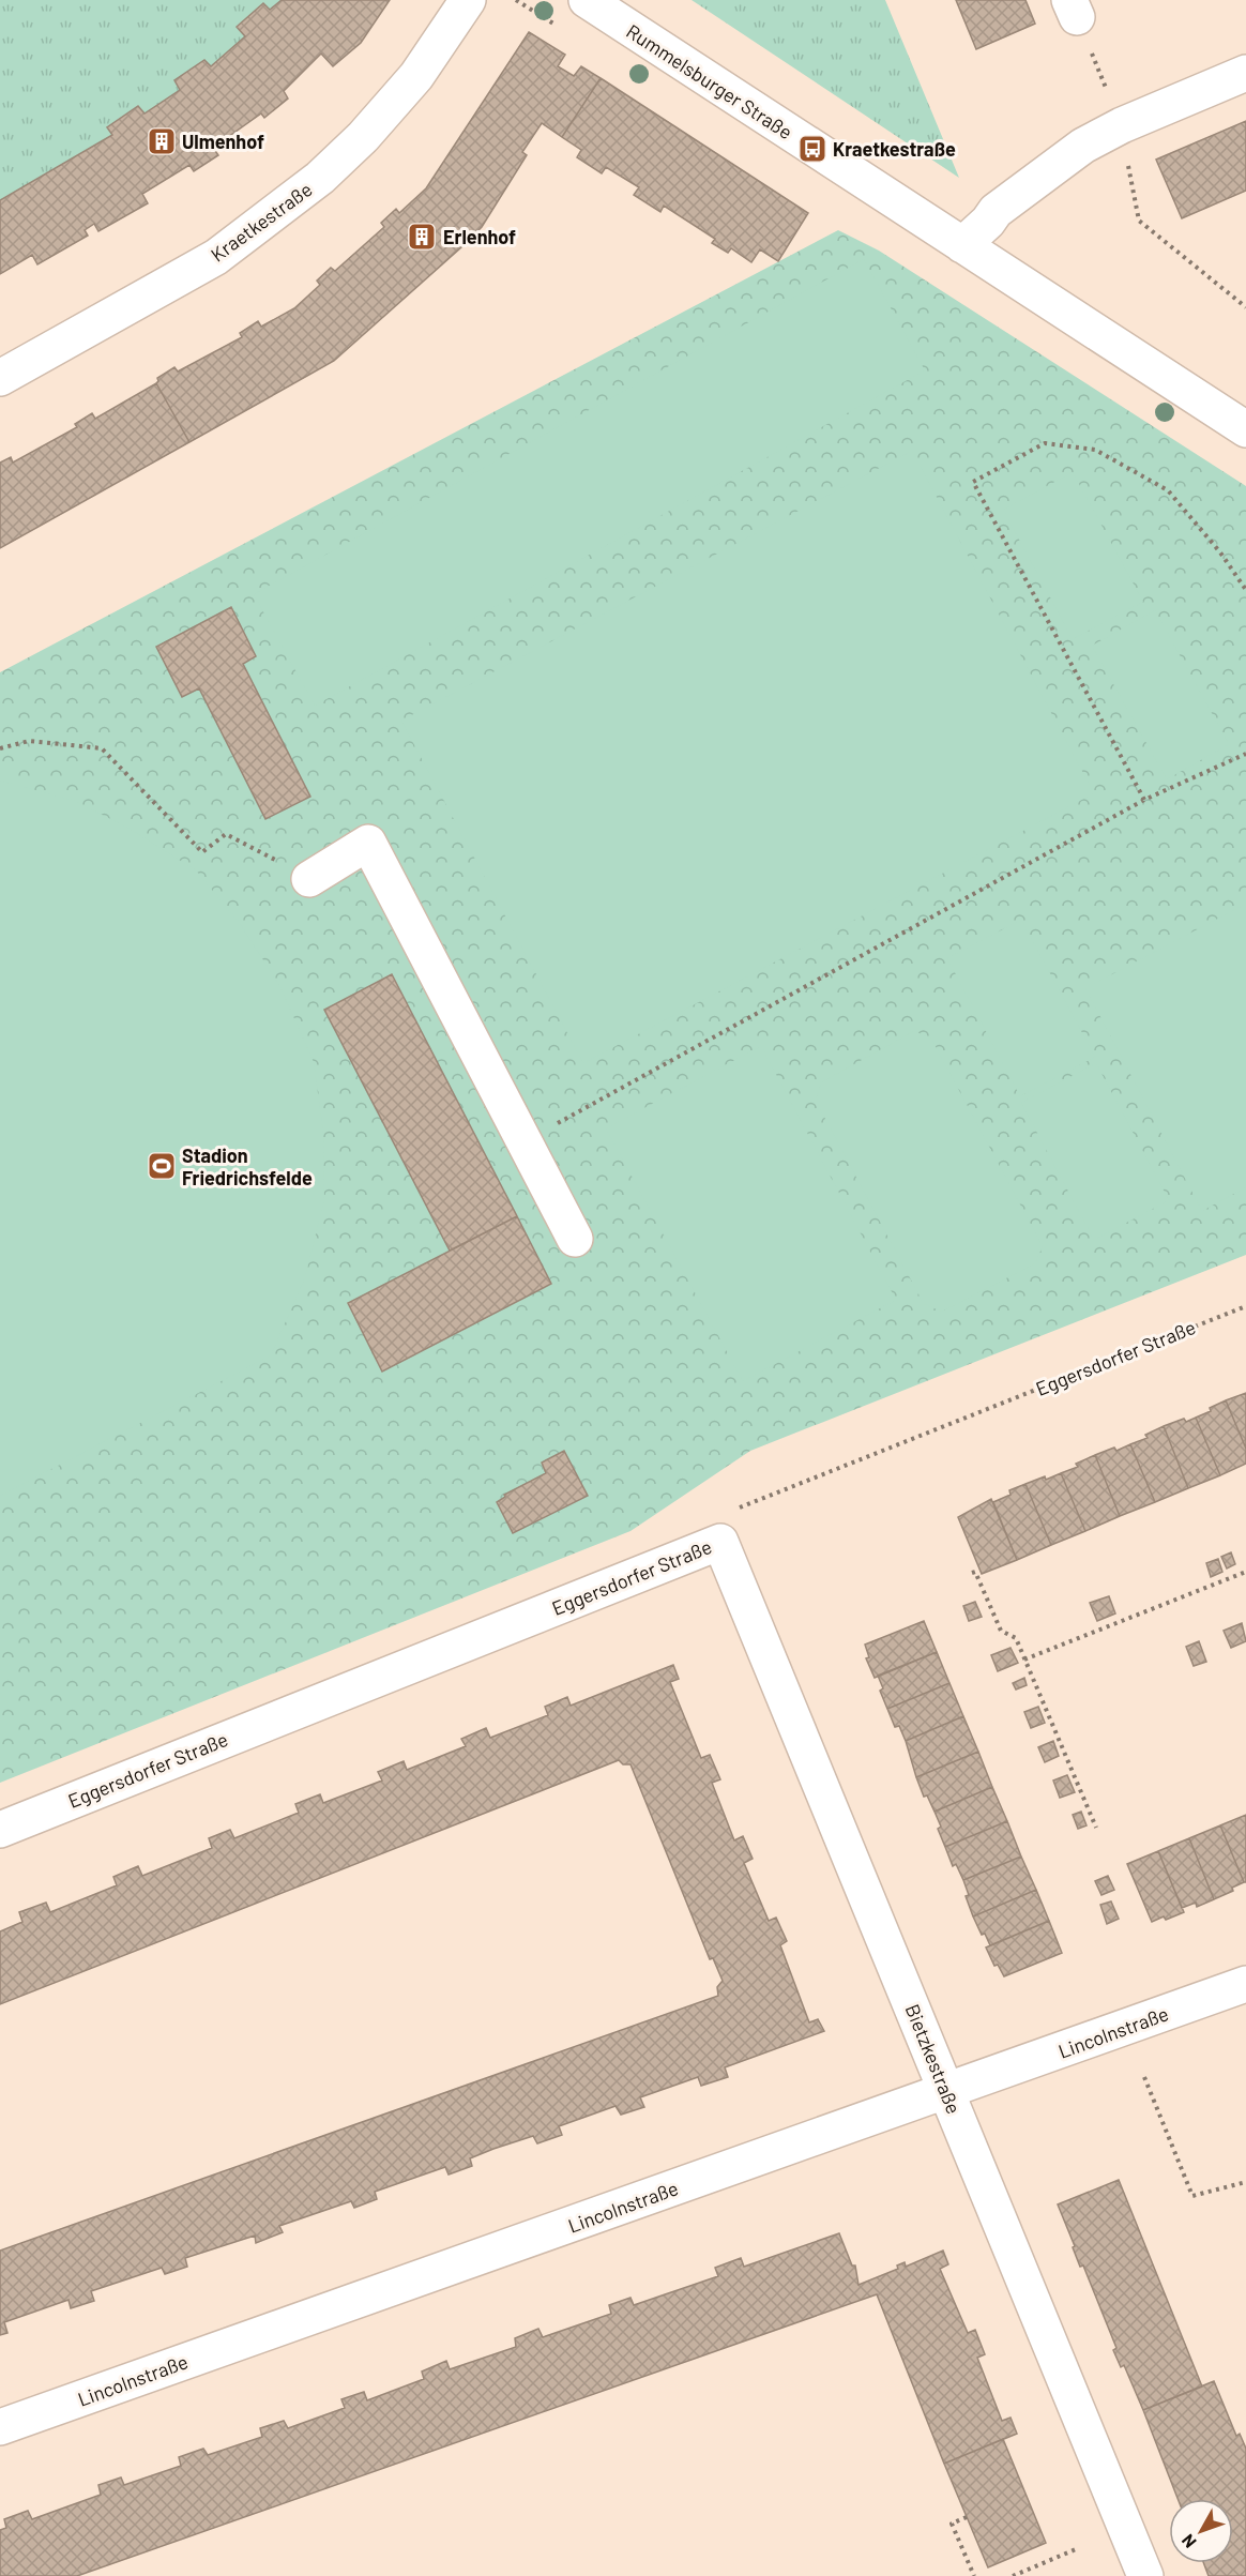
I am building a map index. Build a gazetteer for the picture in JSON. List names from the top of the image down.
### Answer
{
  "streets": {
    "street": [
      "Rummelsburger Straße",
      "Kraetkestraße",
      "Eggersdorfer Straße",
      "Lincolnstraße",
      "Bietzkestraße"
    ]
  },
  "crossings": [
    ["Eggersdorfer Straße", "Bietzkestraße"],
    ["Lincolnstraße", "Bietzkestraße"]
  ],
  "places": {
    "building": ["Ulmenhof", "Erlenhof"],
    "bus stop": ["Kraetkestraße"],
    "sports": ["Stadion Friedrichsfelde"]
  },
  "north": "bottom left"
}
